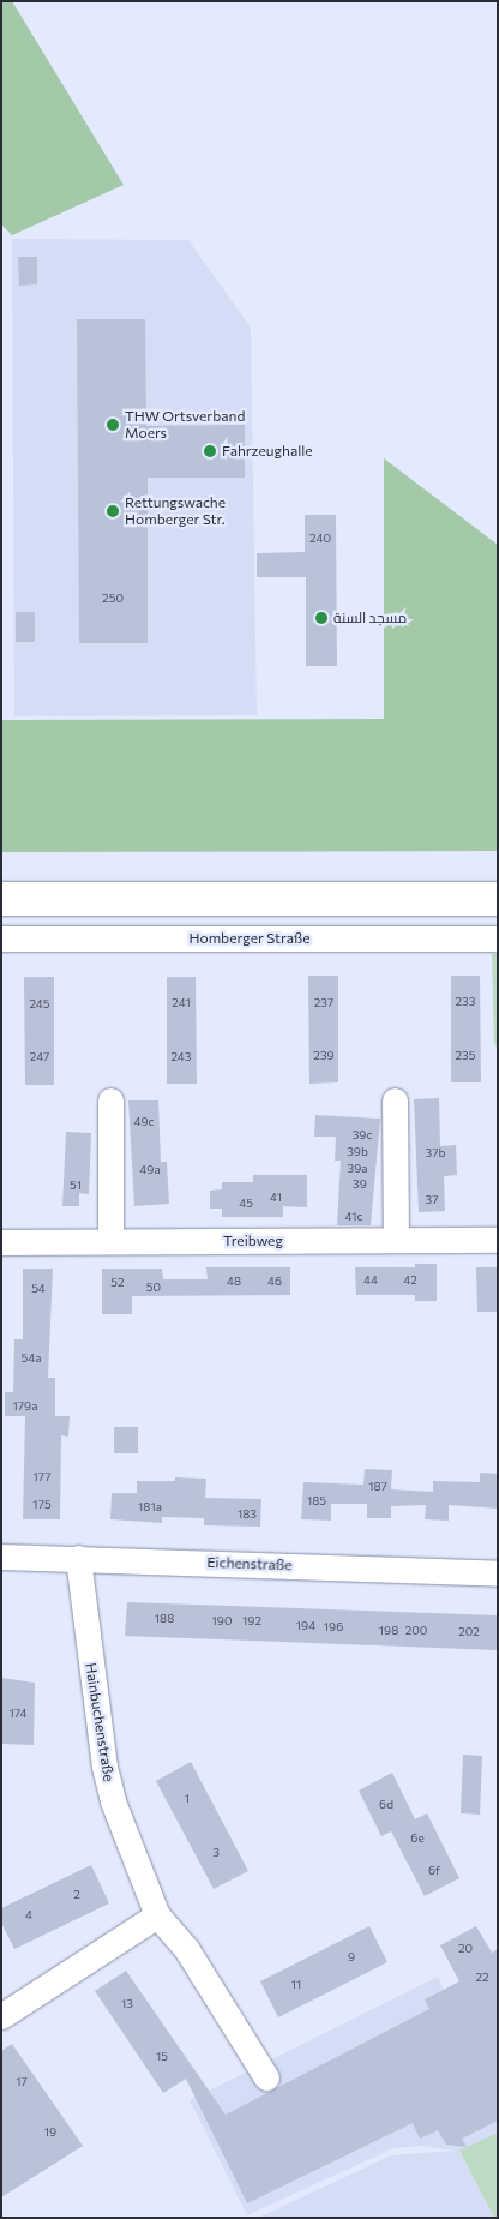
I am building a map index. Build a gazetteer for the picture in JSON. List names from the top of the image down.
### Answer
{
  "streets": {
    "street": [
      "Homberger Straße",
      "Treibweg",
      "Eichenstraße",
      "Hainbuchenstraße"
    ]
  },
  "crossings": [
    ["Eichenstraße", "Hainbuchenstraße"]
  ],
  "places": [
    "THW Ortsverband Moers",
    "Fahrzeughalle",
    "Rettungswache Homberger Str.",
    "مسجد السنة"
  ],
  "house_numbers": [
    "240",
    "250",
    "233",
    "241",
    "237",
    "245",
    "239",
    "235",
    "247",
    "243",
    "49c",
    "39c",
    "39b",
    "37b",
    "39a",
    "49a",
    "39",
    "51",
    "41",
    "37",
    "45",
    "41c",
    "44",
    "42",
    "48",
    "46",
    "52",
    "50",
    "54",
    "54a",
    "179a",
    "177",
    "187",
    "185",
    "175",
    "181a",
    "183",
    "188",
    "190",
    "192",
    "194",
    "196",
    "198",
    "200",
    "202",
    "174",
    "1",
    "6d",
    "6e",
    "3",
    "6f",
    "2",
    "4",
    "20",
    "9",
    "22",
    "11",
    "13",
    "15",
    "17",
    "19"
  ]
}
